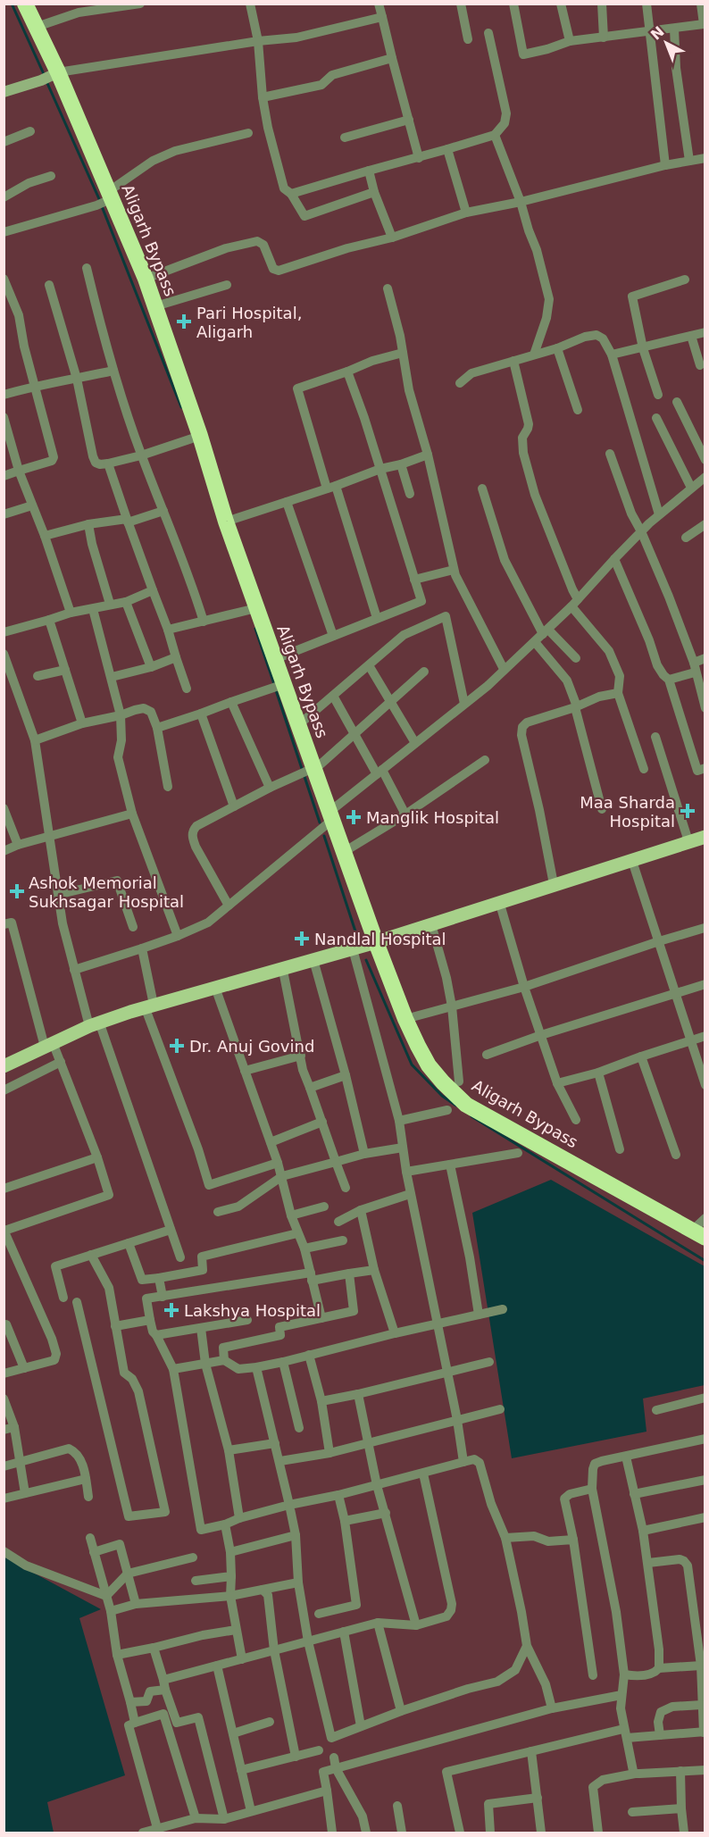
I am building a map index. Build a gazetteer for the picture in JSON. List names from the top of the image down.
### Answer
{
  "streets": {
    "highway": ["Aligarh Bypass"]
  },
  "places": {
    "health": [
      "Pari Hospital, Aligarh",
      "Maa Sharda Hospital",
      "Manglik Hospital",
      "Ashok Memorial Sukhsagar Hospital",
      "Nandlal Hospital",
      "Dr. Anuj Govind",
      "Lakshya Hospital"
    ]
  },
  "north": "top left"
}
